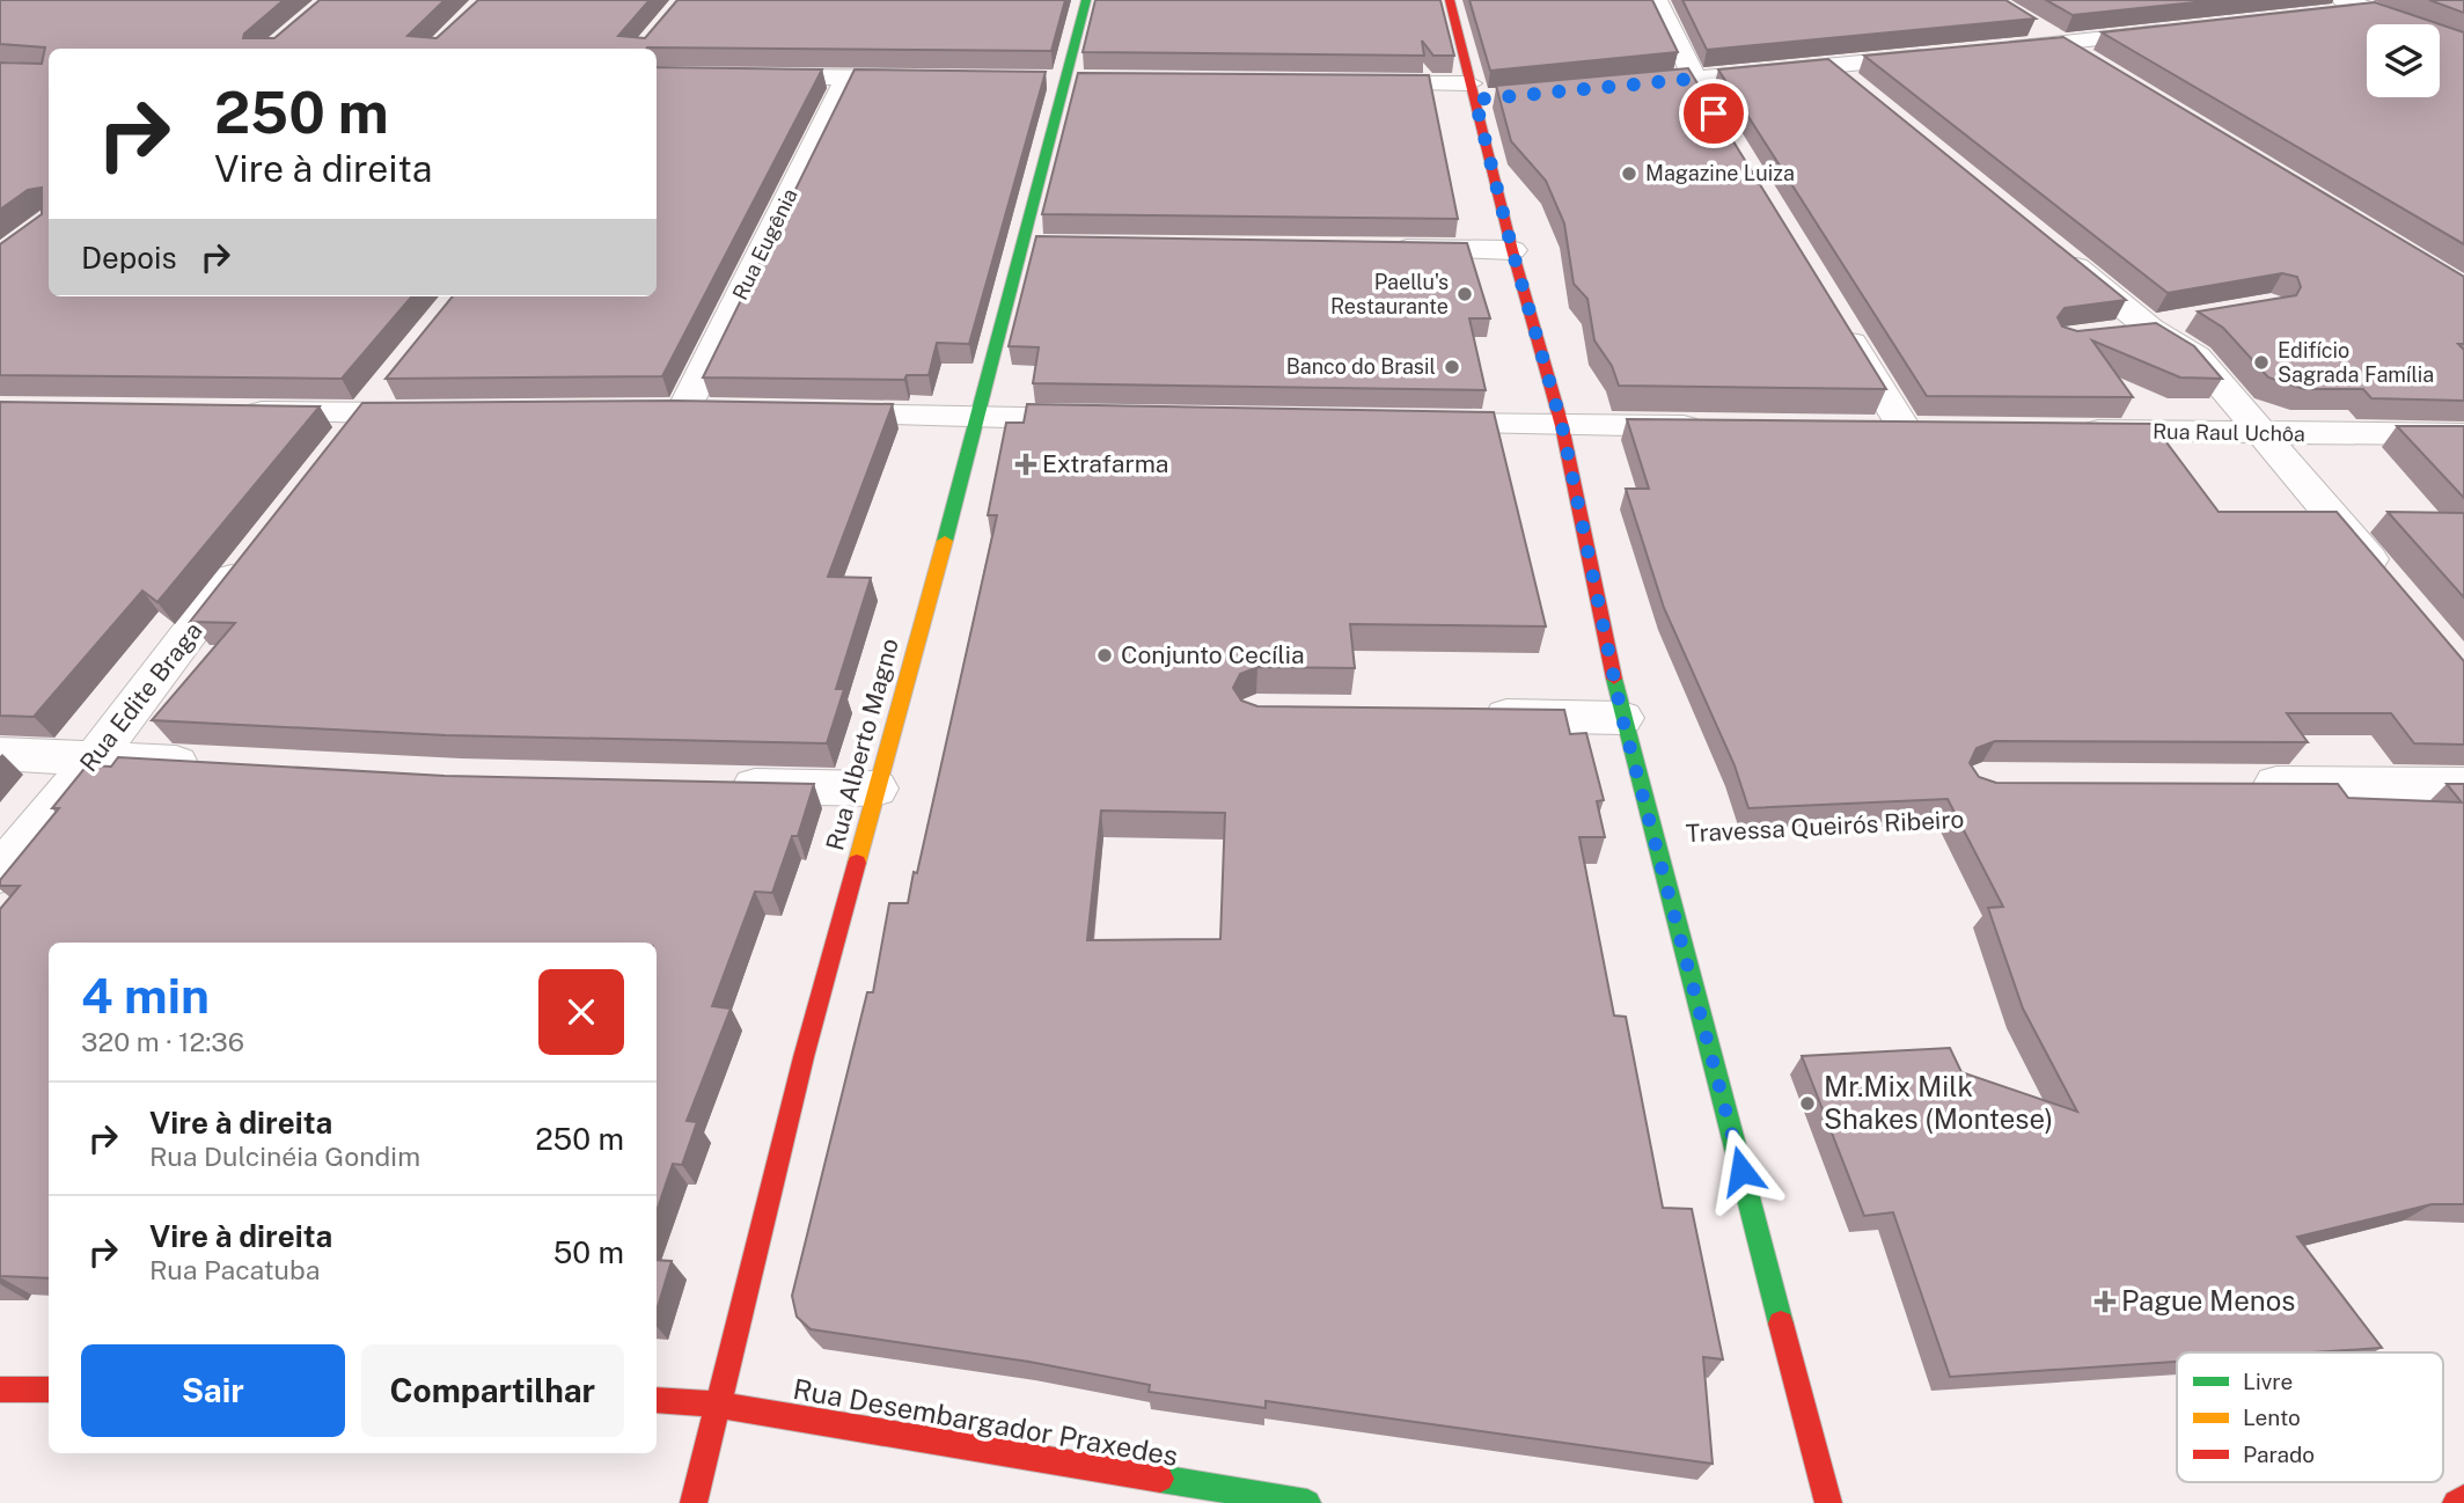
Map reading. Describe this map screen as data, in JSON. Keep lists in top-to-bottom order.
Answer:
{
  "streets": {
    "main road": ["Rua Alberto Magno", "Rua Desembargador Praxedes"],
    "street": ["Rua Eugênia", "Rua Raul Uchôa", "Rua Edite Braga"],
    "path": ["Travessa Queirós Ribeiro"]
  },
  "crossings": [
    ["Rua Alberto Magno", "Rua Desembargador Praxedes"]
  ],
  "places": {
    "other": [
      "Magazine Luiza",
      "Paellu's Restaurante",
      "Edifício Sagrada Família",
      "Banco do Brasil",
      "Conjunto Cecília",
      "Mr.Mix Milk Shakes (Montese)"
    ],
    "health": ["Extrafarma", "Pague Menos"]
  },
  "legend": ["Livre", "Lento", "Parado"],
  "page": {
    "turn": ["250 m", "Vire à direita"],
    "then": "Depois",
    "heading": ["4 min", "320 m · 12:36"],
    "list": [
      {
        "name": "Vire à direita",
        "note": "Rua Dulcinéia Gondim",
        "value": "250 m"
      },
      {
        "name": "Vire à direita",
        "note": "Rua Pacatuba",
        "value": "50 m"
      }
    ],
    "buttons": ["Sair", "Compartilhar"]
  }
}
